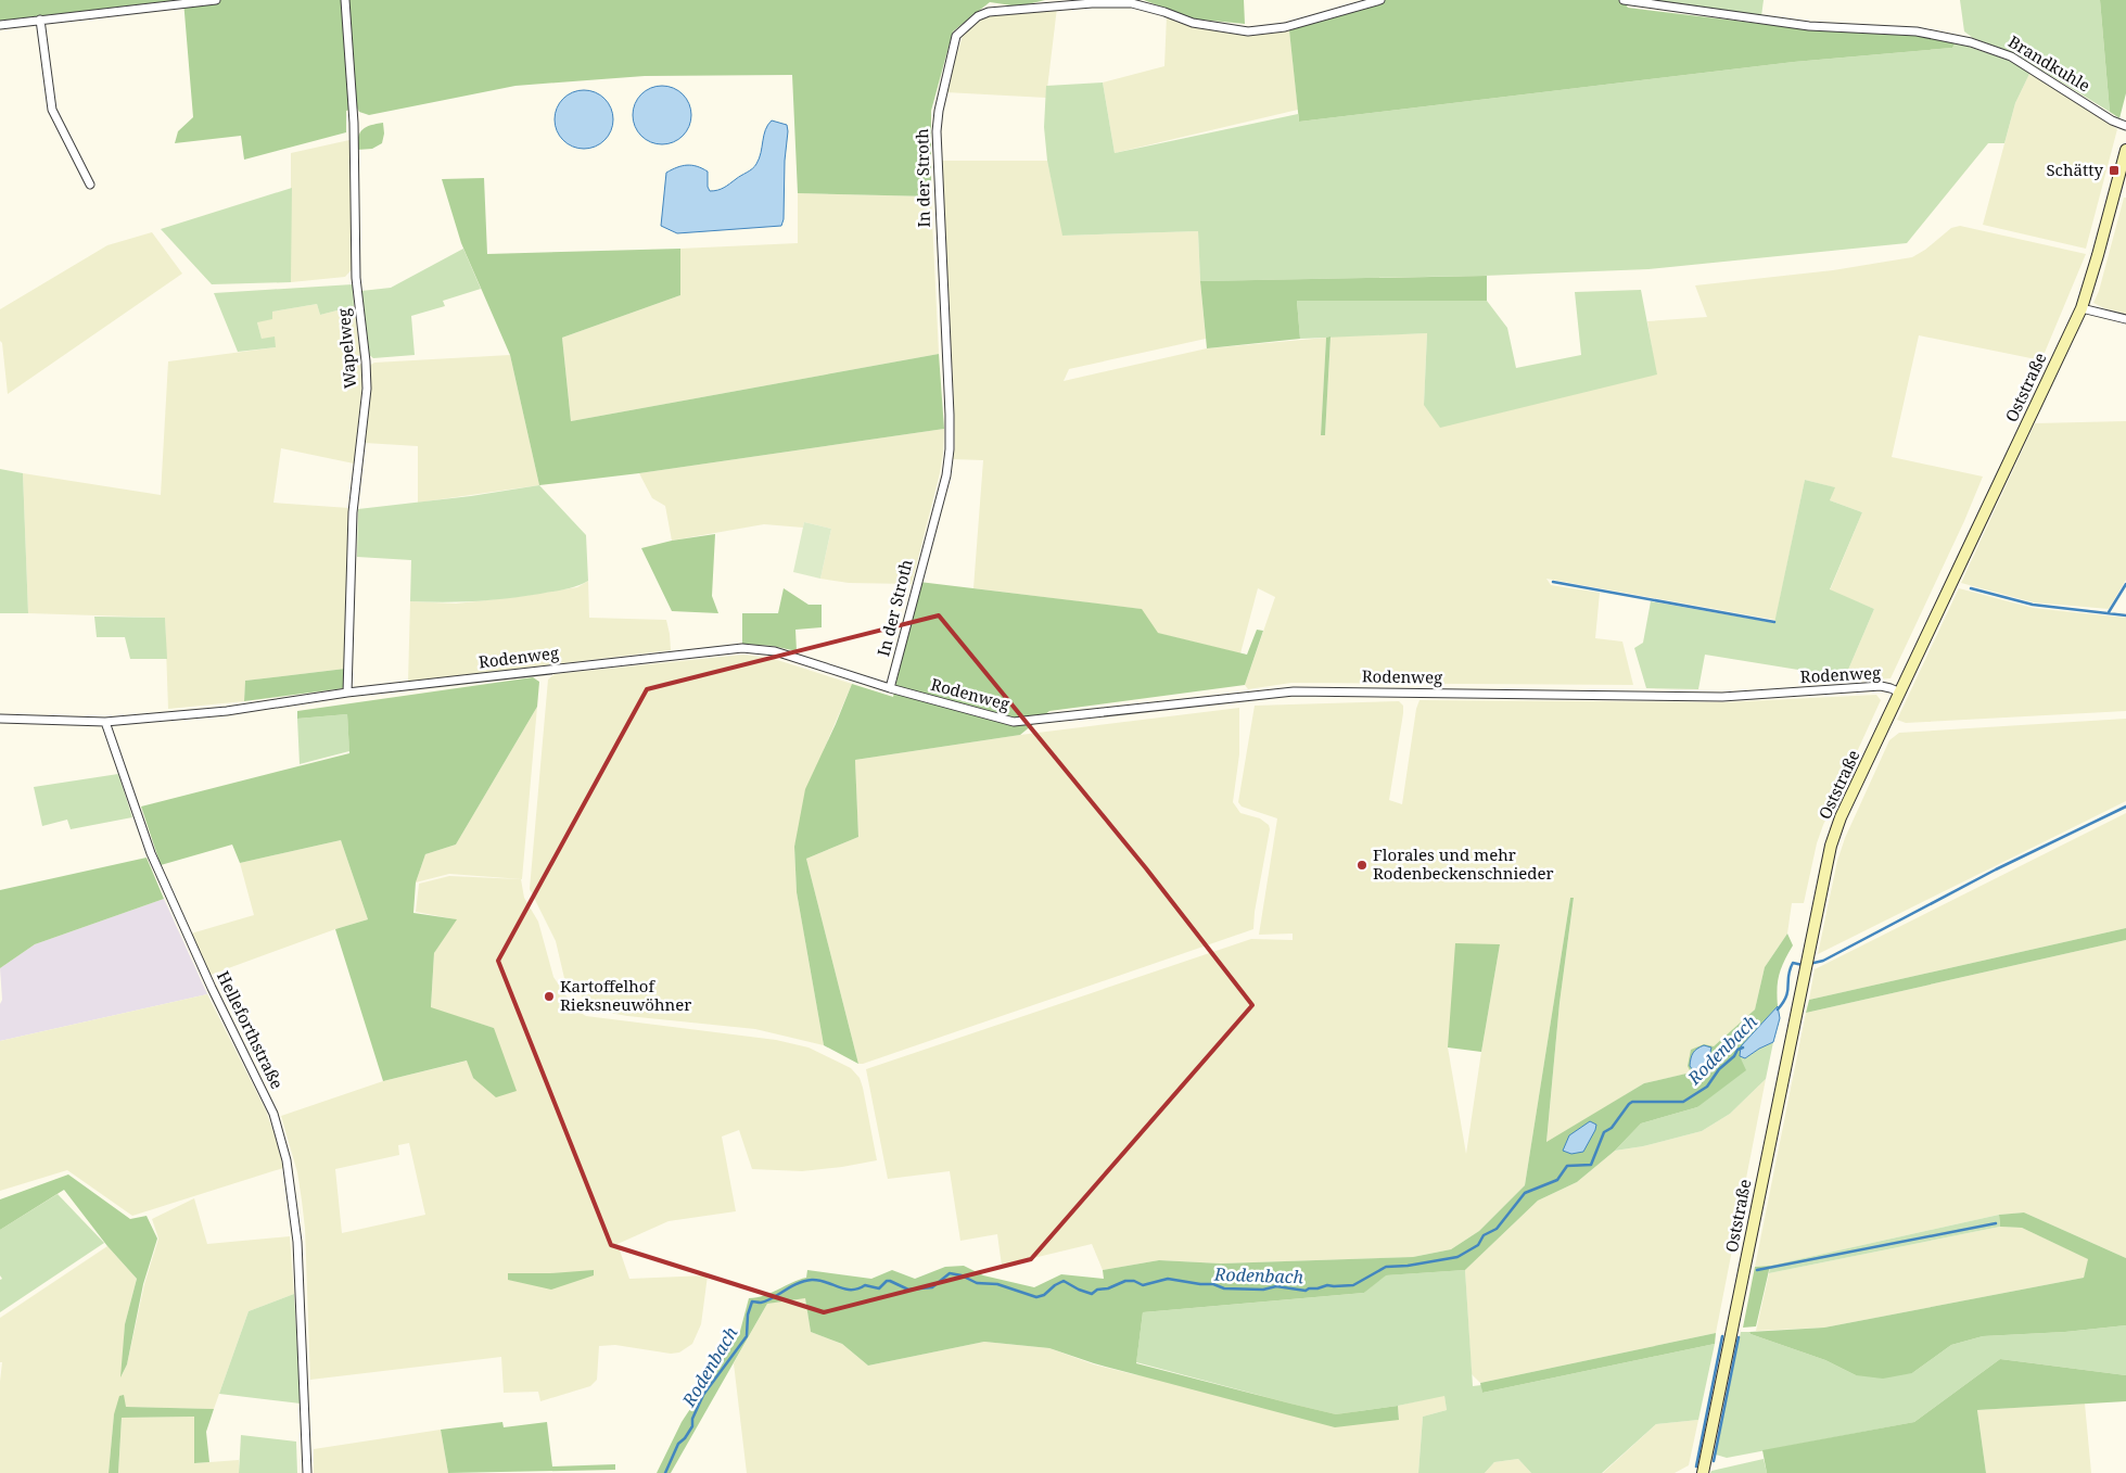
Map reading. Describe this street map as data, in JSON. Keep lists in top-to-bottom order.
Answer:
{
  "streets": {
    "main road": ["Oststraße"],
    "street": [
      "Brandkuhle",
      "In der Stroth",
      "Wapelweg",
      "Rodenweg",
      "Helleforthstraße"
    ]
  },
  "crossings": [
    ["In der Stroth", "Rodenweg"],
    ["Wapelweg", "Rodenweg"],
    ["Oststraße", "Rodenweg"],
    ["Rodenweg", "Helleforthstraße"]
  ],
  "water": ["Rodenbach"],
  "places": {
    "transit": ["Schätty"],
    "other": ["Florales und mehr Rodenbeckenschnieder", "Kartoffelhof Rieksneuwöhner"]
  }
}
